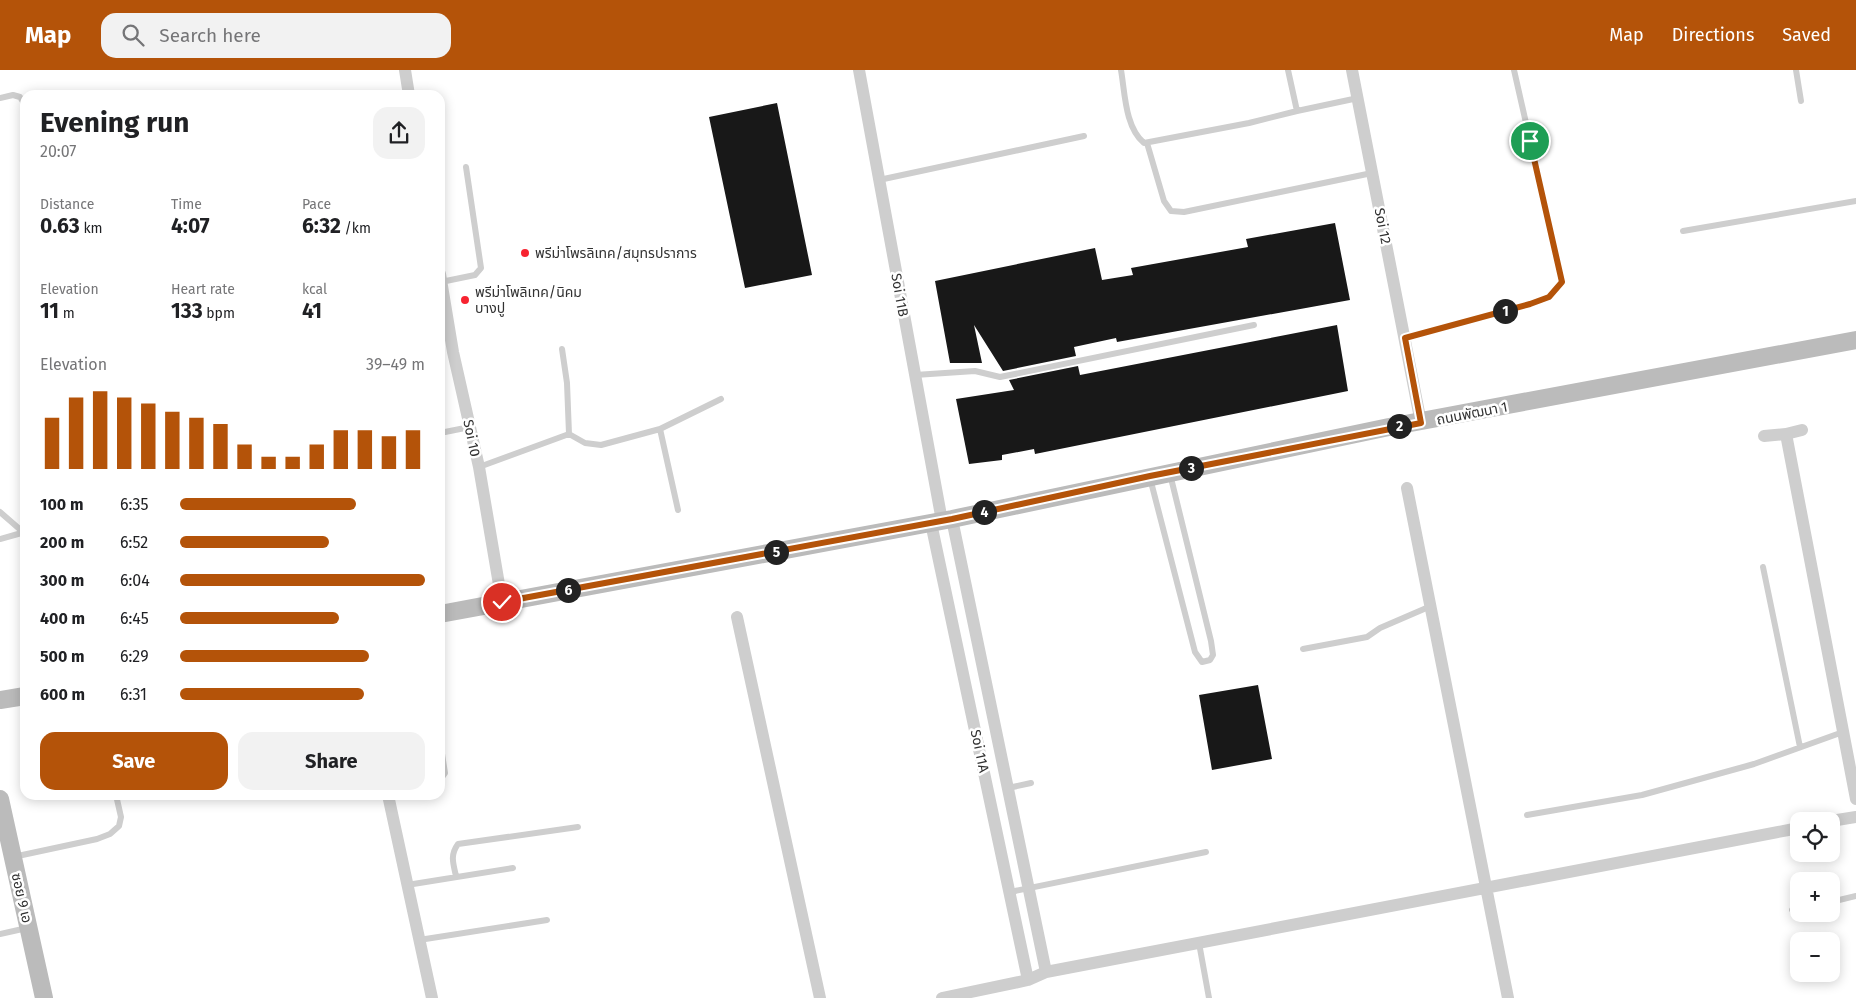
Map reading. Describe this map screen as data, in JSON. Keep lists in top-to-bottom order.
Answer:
{
  "streets": {
    "main road": ["ถนนพัฒนา 1", "ซอย 9 เอ"],
    "street": [
      "Soi 12",
      "Soi 11B",
      "Soi 10",
      "Soi 11A"
    ]
  },
  "crossings": [
    ["Soi 12", "ถนนพัฒนา 1"],
    ["Soi 11B", "ถนนพัฒนา 1"],
    ["Soi 11B", "Soi 11A"],
    ["ถนนพัฒนา 1", "Soi 10"],
    ["ถนนพัฒนา 1", "Soi 11A"]
  ],
  "places": ["พรีม่าโพรลิเทค/สมุทรปราการ", "พรีม่าโพลิเทค/นิคม บางปู"],
  "page": {
    "header": "Map",
    "search": "Search here",
    "nav": ["Map", "Directions", "Saved"],
    "heading": ["Evening run", "20:07"],
    "stats": [
      ["Distance", "0.63 km"],
      ["Time", "4:07"],
      ["Pace", "6:32 /km"],
      ["Elevation", "11 m"],
      ["Heart rate", "133 bpm"],
      ["kcal", "41"]
    ],
    "pins": [
      "1",
      "2",
      "3",
      "4",
      "5",
      "6"
    ],
    "chart": ["Elevation", "39–49 m"],
    "list": [
      {
        "name": "100 m",
        "note": "6:35"
      },
      {
        "name": "200 m",
        "note": "6:52"
      },
      {
        "name": "300 m",
        "note": "6:04"
      },
      {
        "name": "400 m",
        "note": "6:45"
      },
      {
        "name": "500 m",
        "note": "6:29"
      },
      {
        "name": "600 m",
        "note": "6:31"
      }
    ],
    "buttons": ["Save", "Share"],
    "map_buttons": ["+", "−"]
  }
}
